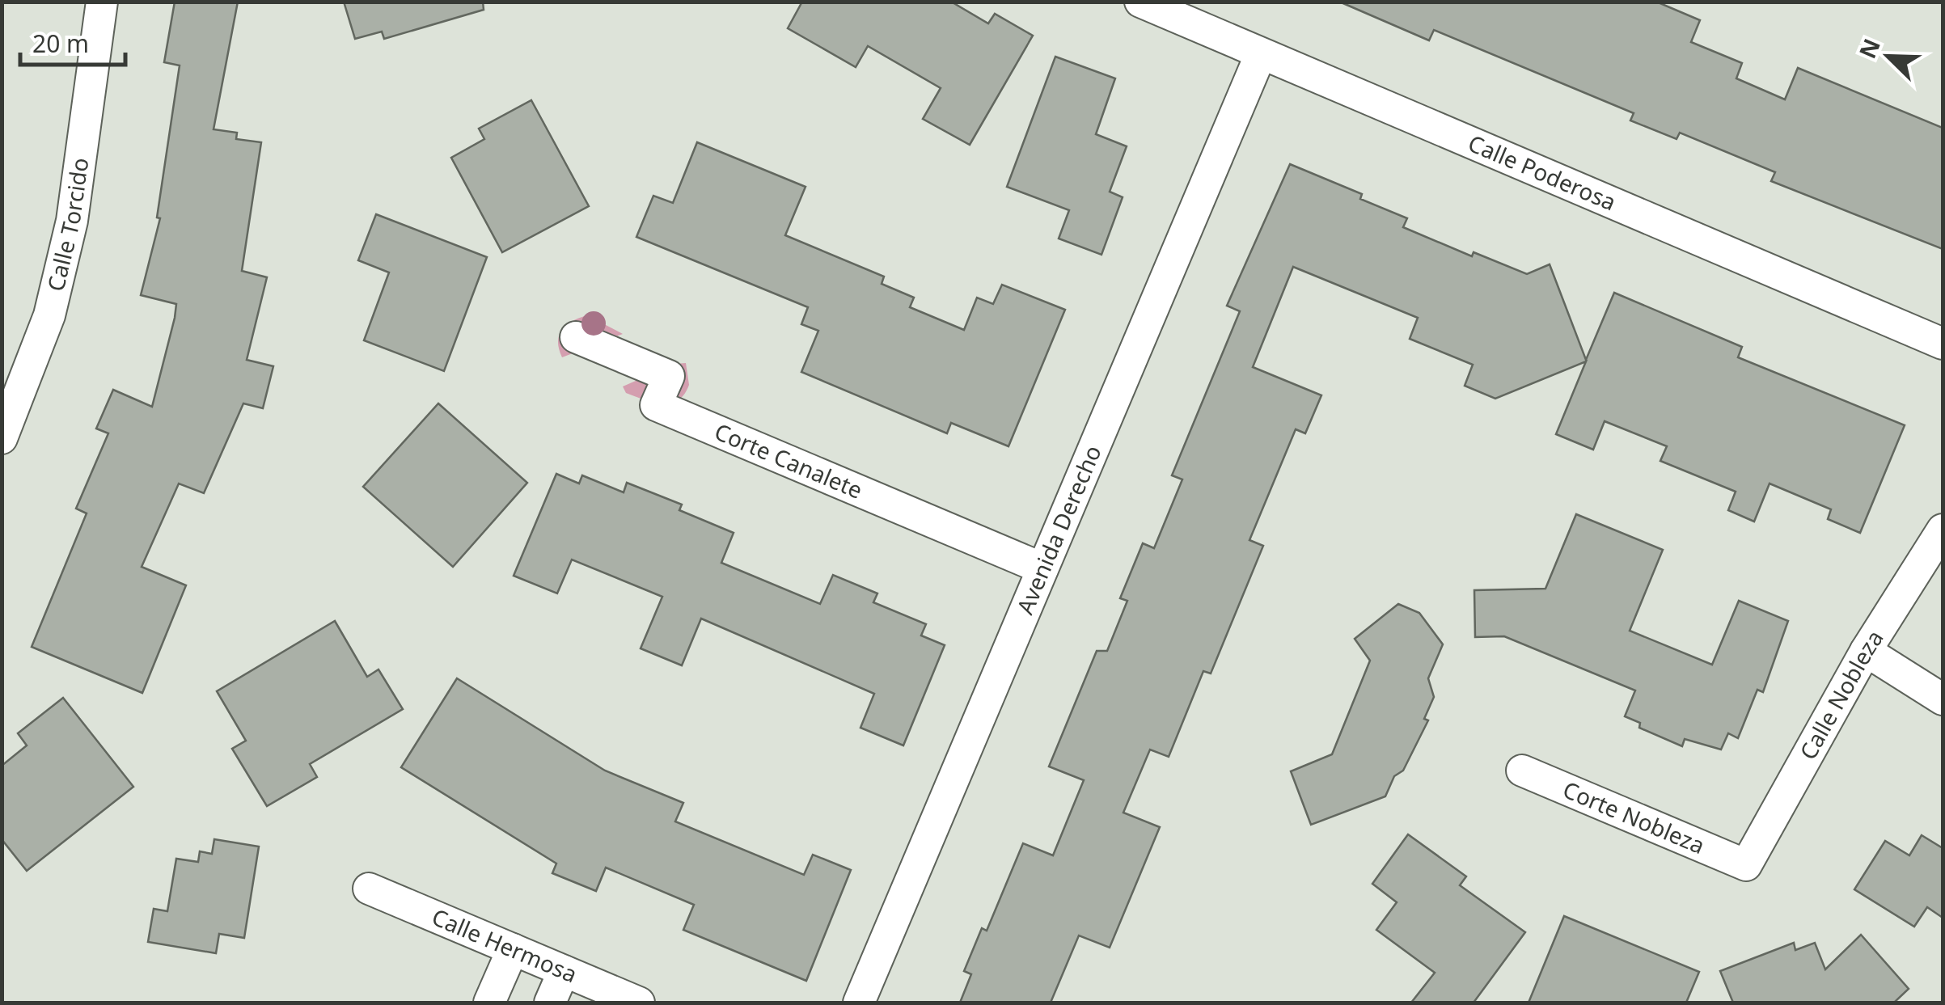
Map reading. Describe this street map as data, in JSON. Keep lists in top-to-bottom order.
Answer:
{
  "streets": {
    "street": [
      "Calle Poderosa",
      "Calle Torcido",
      "Corte Canalete",
      "Avenida Derecho",
      "Calle Nobleza",
      "Corte Nobleza",
      "Calle Hermosa"
    ]
  },
  "crossings": [
    ["Calle Poderosa", "Avenida Derecho"],
    ["Corte Canalete", "Avenida Derecho"],
    ["Calle Nobleza", "Corte Nobleza"]
  ],
  "scale_bar": "20 m",
  "north": "top left"
}
